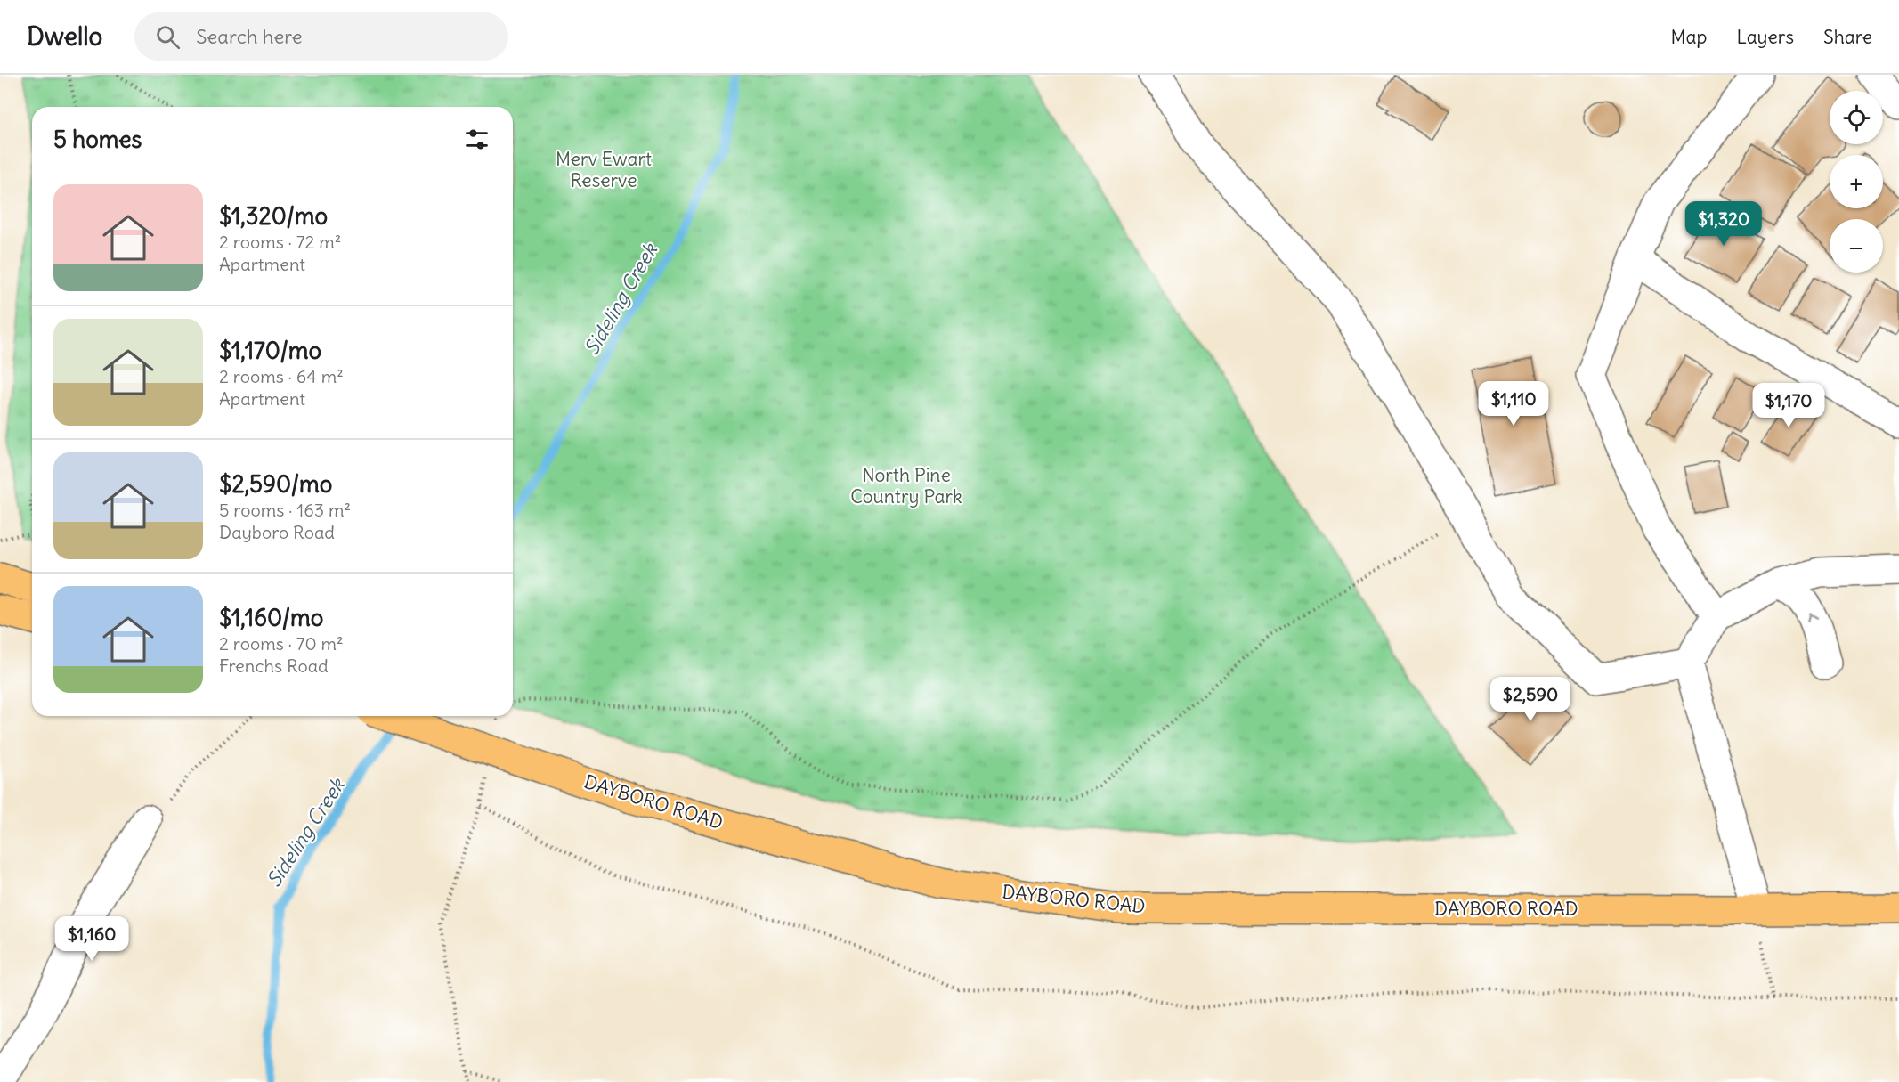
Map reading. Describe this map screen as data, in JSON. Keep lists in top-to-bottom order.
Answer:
{
  "streets": {
    "main road": ["DAYBORO ROAD"]
  },
  "water": ["Sideling Creek"],
  "parks": ["Merv Ewart Reserve", "North Pine Country Park"],
  "page": {
    "header": "Dwello",
    "search": "Search here",
    "nav": ["Map", "Layers", "Share"],
    "map_buttons": ["+", "−"],
    "heading": "5 homes",
    "list": [
      {
        "name": "$1,320/mo",
        "note": "2 rooms · 72 m² · Apartment"
      },
      {
        "name": "$1,170/mo",
        "note": "2 rooms · 64 m² · Apartment"
      },
      {
        "name": "$2,590/mo",
        "note": "5 rooms · 163 m² · Dayboro Road"
      },
      {
        "name": "$1,160/mo",
        "note": "2 rooms · 70 m² · Frenchs Road"
      }
    ],
    "price": [
      "$1,320",
      "$1,110",
      "$1,170",
      "$2,590",
      "$1,160"
    ]
  }
}
